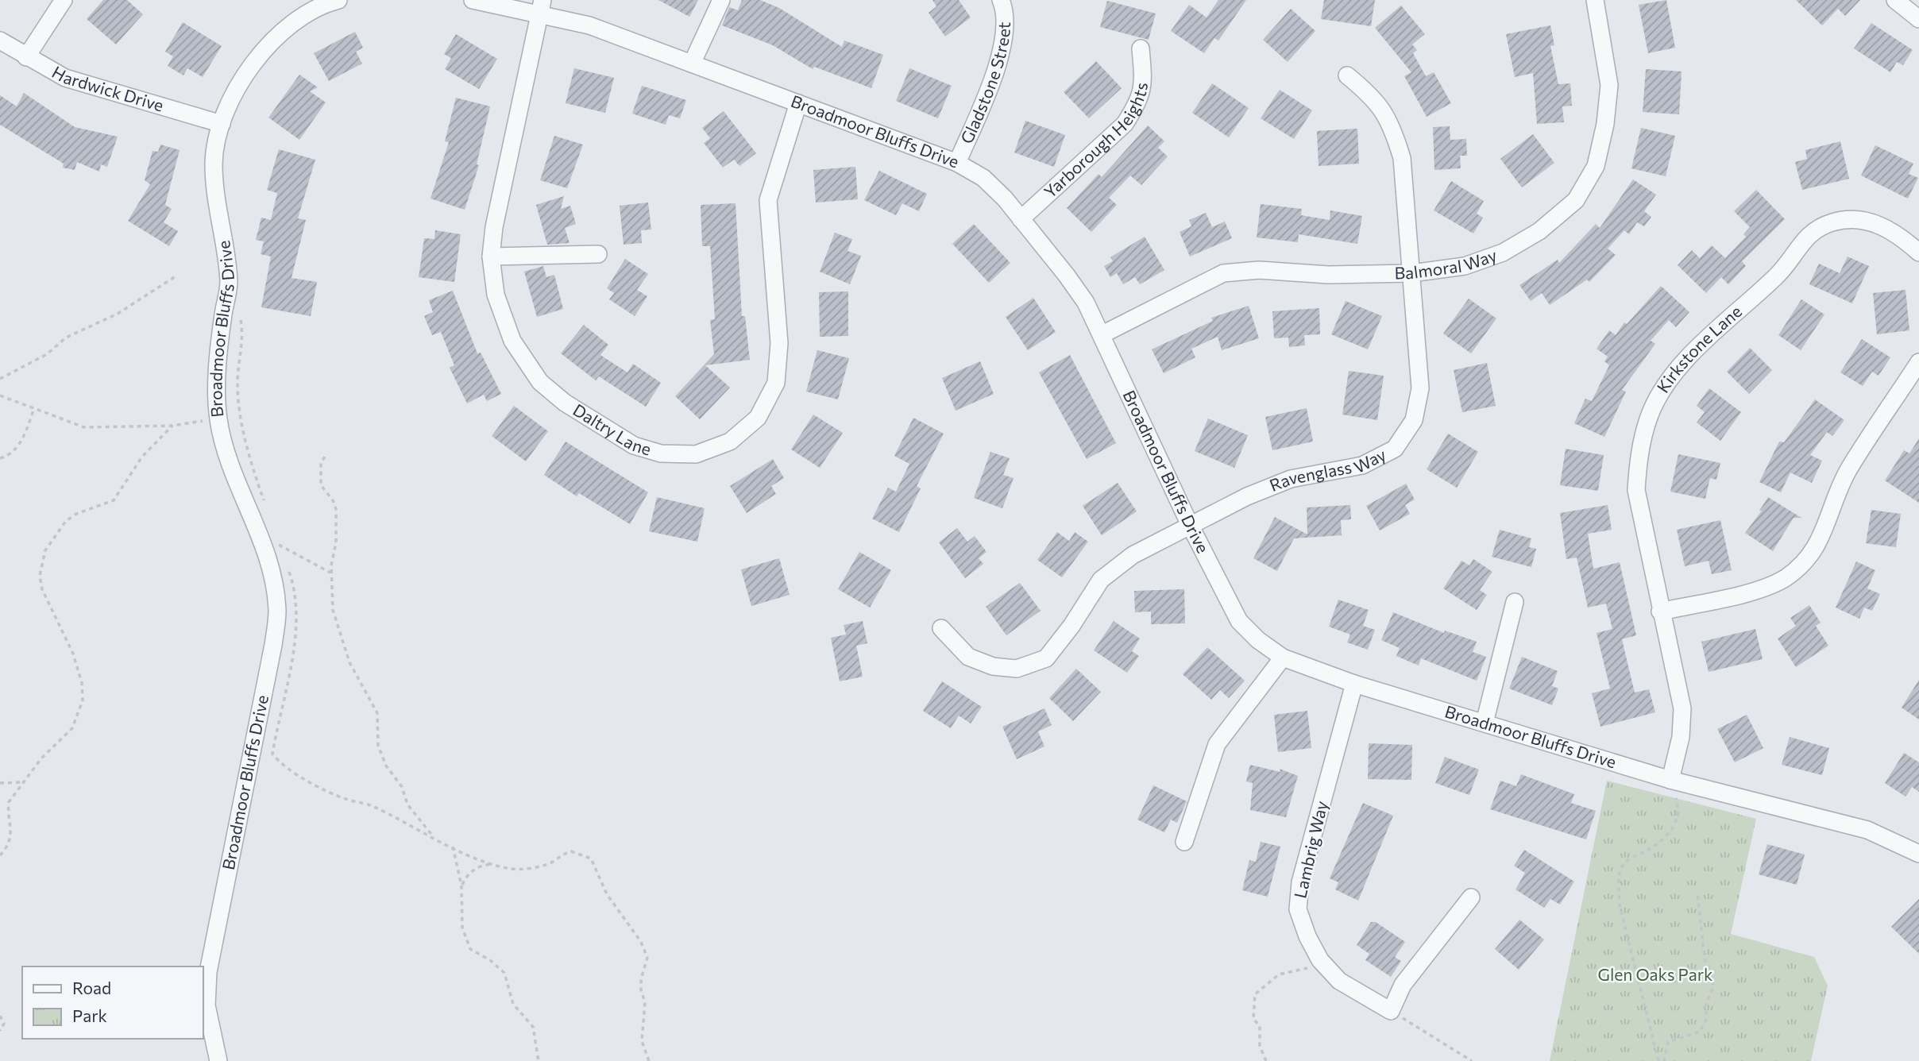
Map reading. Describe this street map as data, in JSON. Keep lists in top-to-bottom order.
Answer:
{
  "streets": {
    "street": [
      "Gladstone Street",
      "Hardwick Drive",
      "Broadmoor Bluffs Drive",
      "Yarborough Heights",
      "Balmoral Way",
      "Kirkstone Lane",
      "Daltry Lane",
      "Ravenglass Way",
      "Lambrig Way"
    ]
  },
  "crossings": [
    ["Gladstone Street", "Broadmoor Bluffs Drive"],
    ["Hardwick Drive", "Broadmoor Bluffs Drive"],
    ["Broadmoor Bluffs Drive", "Yarborough Heights"],
    ["Broadmoor Bluffs Drive", "Balmoral Way"],
    ["Broadmoor Bluffs Drive", "Kirkstone Lane"],
    ["Broadmoor Bluffs Drive", "Daltry Lane"],
    ["Broadmoor Bluffs Drive", "Ravenglass Way"],
    ["Broadmoor Bluffs Drive", "Lambrig Way"],
    ["Balmoral Way", "Ravenglass Way"]
  ],
  "parks": ["Glen Oaks Park"],
  "legend": ["Road", "Park"]
}
